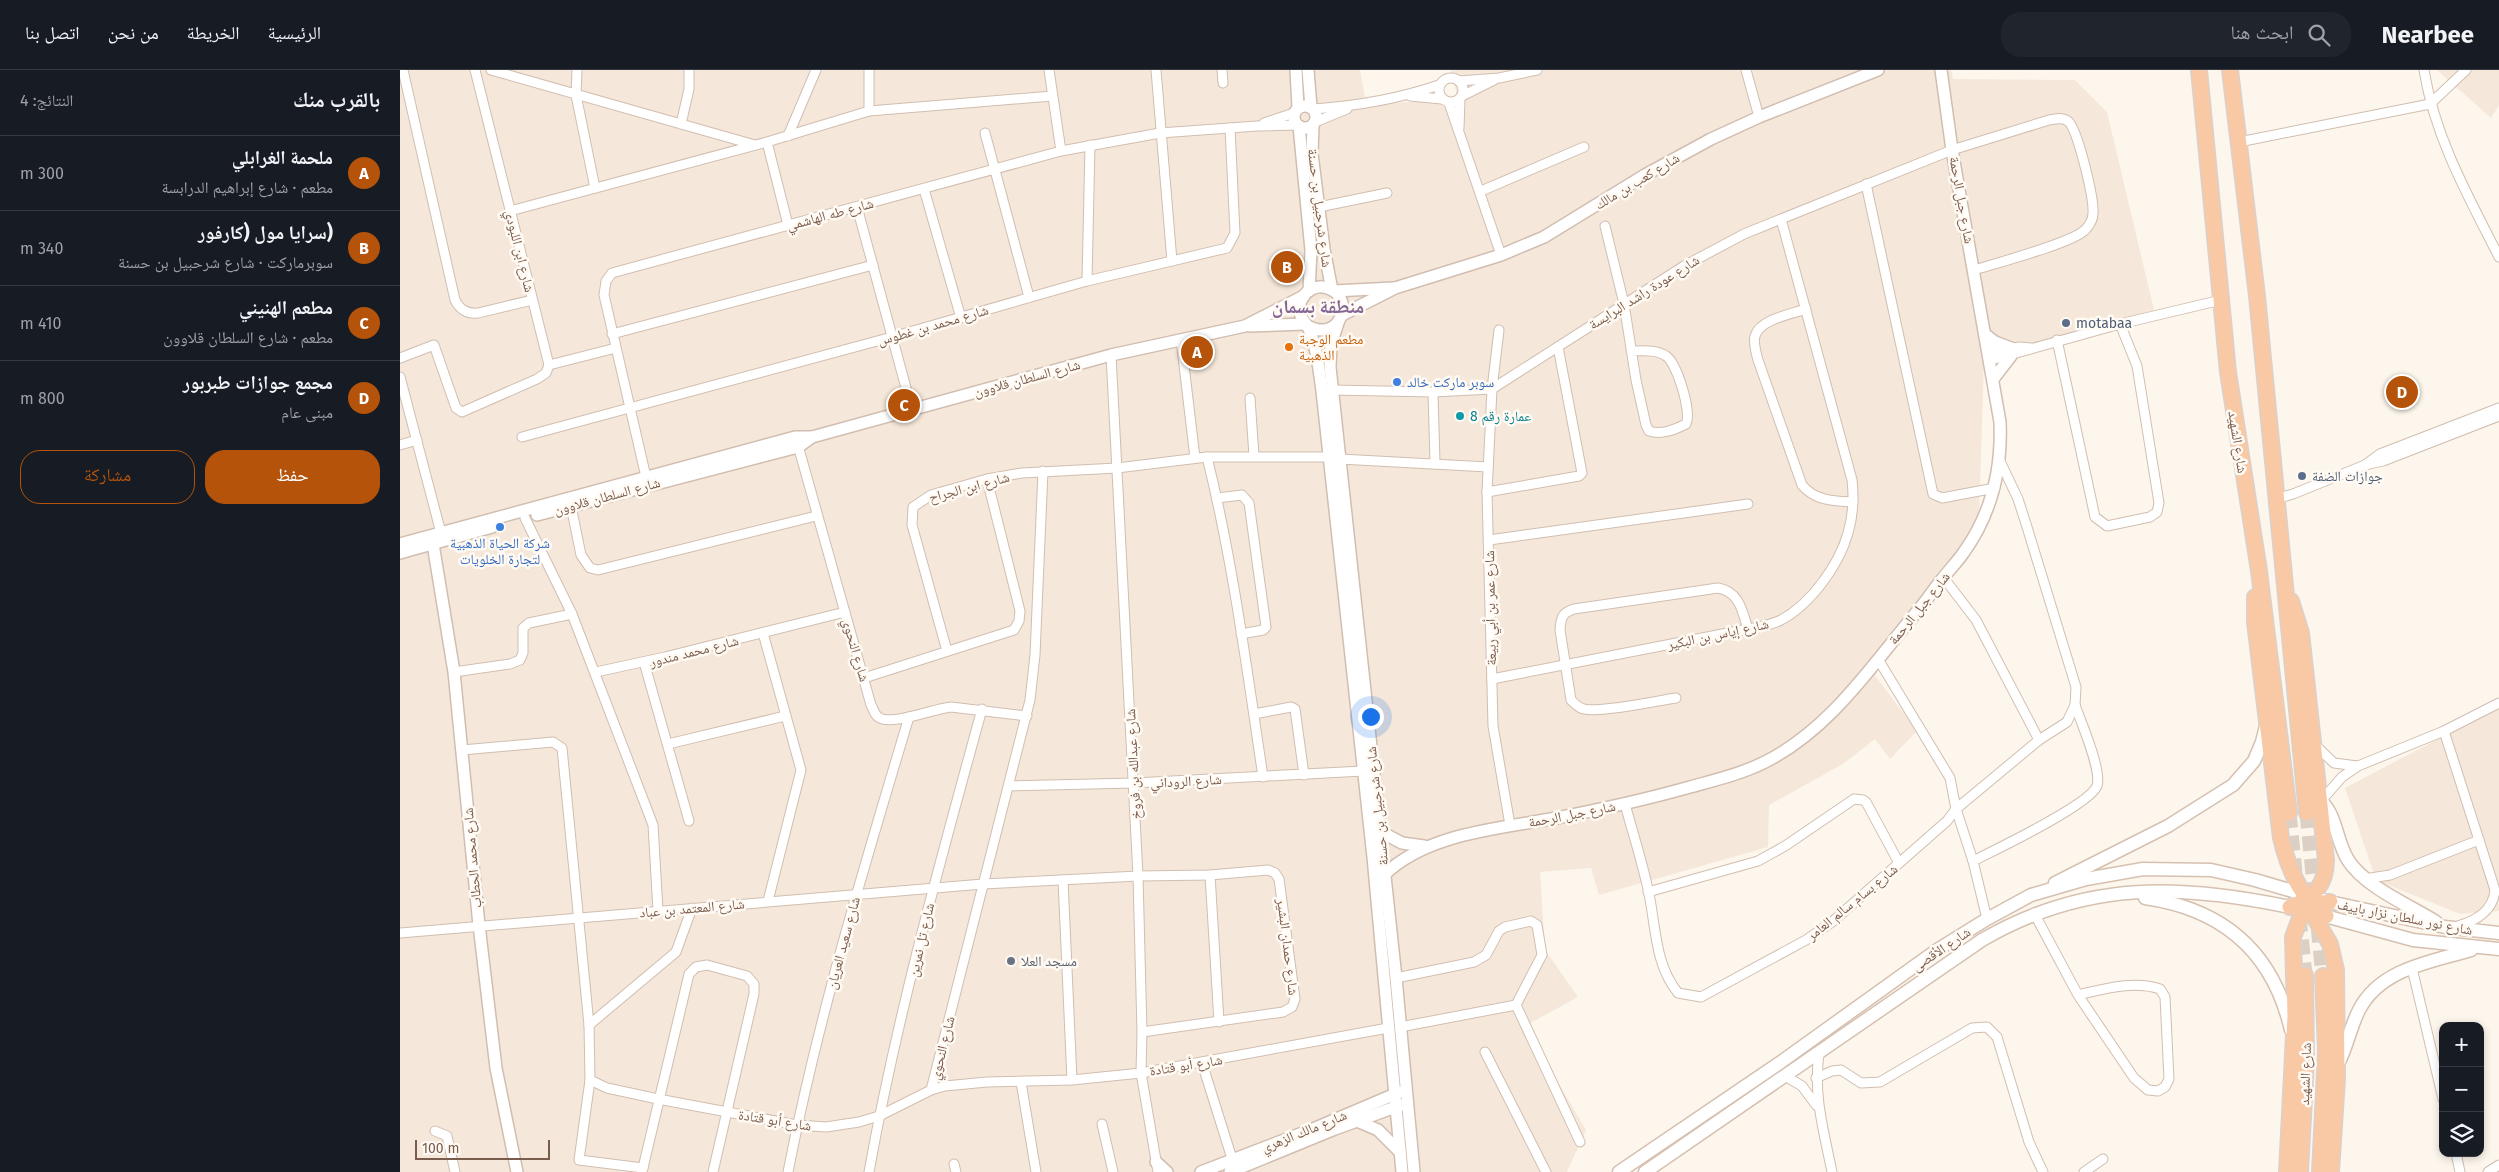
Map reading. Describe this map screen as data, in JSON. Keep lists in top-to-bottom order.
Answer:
{
  "streets": {
    "highway": ["شارع الشهيد"],
    "main road": ["شارع نور سلطان نزار باييف", "شارع الأقصى"],
    "street": [
      "شارع كعب بن مالك",
      "شارع جبل الرحمة",
      "شارع شرحبيل بن حسنة",
      "شارع طه الهاشمي",
      "شارع ابن اللبودي",
      "شارع عودة راشد البرايسة",
      "شارع محمد بن غطوس",
      "شارع السلطان قلاوون",
      "شارع ابن الجراح",
      "شارع عمر بن أبي ربيعة",
      "شارع إياس بن البكير",
      "شارع النحوي",
      "شارع محمد مندور",
      "شارع عبدالله بن فروخ",
      "شارع الروداني",
      "شارع محمد الحطاب",
      "شارع بسام سالم العامر",
      "شارع المعتمد بن عباد",
      "شارع تل نمرين",
      "شارع سعيد العريان",
      "شارع حمدان البشير",
      "شارع أبو قتادة",
      "شارع مالك الزهري"
    ]
  },
  "crossings": [
    ["شارع كعب بن مالك", "شارع شرحبيل بن حسنة"],
    ["شارع كعب بن مالك", "شارع السلطان قلاوون"],
    ["شارع جبل الرحمة", "شارع شرحبيل بن حسنة"],
    ["شارع جبل الرحمة", "شارع عودة راشد البرايسة"],
    ["شارع جبل الرحمة", "شارع عمر بن أبي ربيعة"],
    ["شارع جبل الرحمة", "شارع بسام سالم العامر"],
    ["شارع شرحبيل بن حسنة", "شارع طه الهاشمي"],
    ["شارع شرحبيل بن حسنة", "شارع عودة راشد البرايسة"],
    ["شارع شرحبيل بن حسنة", "شارع السلطان قلاوون"],
    ["شارع شرحبيل بن حسنة", "شارع ابن الجراح"],
    ["شارع شرحبيل بن حسنة", "شارع الروداني"],
    ["شارع شرحبيل بن حسنة", "شارع أبو قتادة"],
    ["شارع شرحبيل بن حسنة", "شارع مالك الزهري"],
    ["شارع طه الهاشمي", "شارع محمد بن غطوس"],
    ["شارع طه الهاشمي", "شارع السلطان قلاوون"],
    ["شارع عودة راشد البرايسة", "شارع عمر بن أبي ربيعة"],
    ["شارع عودة راشد البرايسة", "شارع إياس بن البكير"],
    ["شارع السلطان قلاوون", "شارع النحوي"],
    ["شارع السلطان قلاوون", "شارع عبدالله بن فروخ"],
    ["شارع السلطان قلاوون", "شارع محمد الحطاب"],
    ["شارع ابن الجراح", "شارع عمر بن أبي ربيعة"],
    ["شارع ابن الجراح", "شارع النحوي"],
    ["شارع ابن الجراح", "شارع عبدالله بن فروخ"],
    ["شارع عمر بن أبي ربيعة", "شارع إياس بن البكير"],
    ["شارع النحوي", "شارع محمد مندور"],
    ["شارع النحوي", "شارع الروداني"],
    ["شارع النحوي", "شارع المعتمد بن عباد"],
    ["شارع النحوي", "شارع تل نمرين"],
    ["شارع النحوي", "شارع سعيد العريان"],
    ["شارع النحوي", "شارع أبو قتادة"],
    ["شارع عبدالله بن فروخ", "شارع الروداني"],
    ["شارع عبدالله بن فروخ", "شارع حمدان البشير"],
    ["شارع عبدالله بن فروخ", "شارع أبو قتادة"],
    ["شارع محمد الحطاب", "شارع المعتمد بن عباد"],
    ["شارع المعتمد بن عباد", "شارع تل نمرين"],
    ["شارع المعتمد بن عباد", "شارع سعيد العريان"],
    ["شارع المعتمد بن عباد", "شارع حمدان البشير"],
    ["شارع نور سلطان نزار باييف", "شارع الأقصى"],
    ["شارع تل نمرين", "شارع أبو قتادة"],
    ["شارع سعيد العريان", "شارع أبو قتادة"]
  ],
  "districts": ["منطقة بسمان"],
  "places": [
    "motabaa",
    "مطعم الوجبة الذهبية",
    "سوبر ماركت خالد",
    "عمارة رقم 8",
    "جوازات الضفة",
    "شركة الحياة الذهبية لتجارة الخلويات",
    "مسجد العلا"
  ],
  "scale_bar": "100 m",
  "page": {
    "header": "Nearbee",
    "search": "ابحث هنا",
    "nav": [
      "الرئيسية",
      "الخريطة",
      "من نحن",
      "اتصل بنا"
    ],
    "heading": ["بالقرب منك", "النتائج: 4"],
    "list": [
      {
        "mark": "A",
        "name": "ملحمة الغرابلي",
        "note": "مطعم · شارع إبراهيم الدرابسة",
        "value": "300 m"
      },
      {
        "mark": "B",
        "name": "(سرايا مول (كارفور",
        "note": "سوبرماركت · شارع شرحبيل بن حسنة",
        "value": "340 m"
      },
      {
        "mark": "C",
        "name": "مطعم الهنيني",
        "note": "مطعم · شارع السلطان قلاوون",
        "value": "410 m"
      },
      {
        "mark": "D",
        "name": "مجمع جوازات طبربور",
        "note": "مبنى عام",
        "value": "800 m"
      }
    ],
    "pins": [
      "B",
      "A",
      "D",
      "C"
    ],
    "buttons": ["حفظ", "مشاركة"],
    "map_buttons": ["+", "−"],
    "scale": "100 m"
  }
}
